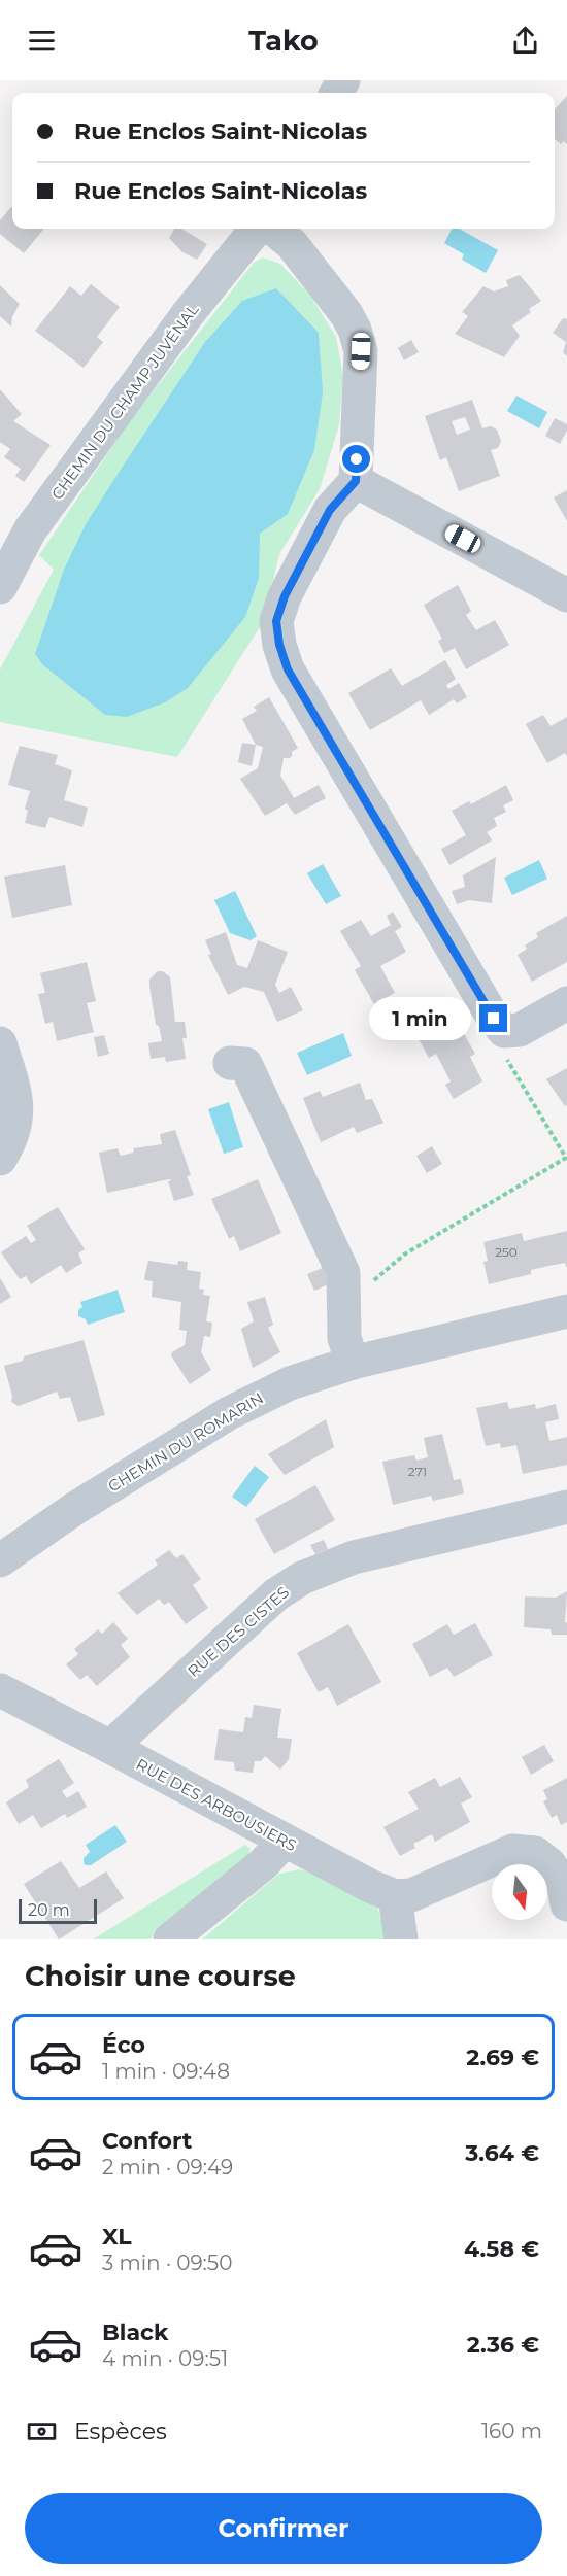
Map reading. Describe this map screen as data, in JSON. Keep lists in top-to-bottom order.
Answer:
{
  "streets": {
    "street": [
      "CHEMIN DU CHAMP JUVÉNAL",
      "CHEMIN DU ROMARIN",
      "RUE DES CISTES",
      "RUE DES ARBOUSIERS"
    ]
  },
  "crossings": [
    ["RUE DES CISTES", "RUE DES ARBOUSIERS"]
  ],
  "house_numbers": ["250", "271"],
  "scale_bar": "20 m",
  "north": "bottom",
  "page": {
    "header": "Tako",
    "banner": ["Rue Enclos Saint-Nicolas", "Rue Enclos Saint-Nicolas"],
    "bubble": "1 min",
    "scale": "20 m",
    "heading": "Choisir une course",
    "list": [
      {
        "name": "Éco",
        "note": "1 min · 09:48",
        "value": "2.69 €"
      },
      {
        "name": "Confort",
        "note": "2 min · 09:49",
        "value": "3.64 €"
      },
      {
        "name": "XL",
        "note": "3 min · 09:50",
        "value": "4.58 €"
      },
      {
        "name": "Black",
        "note": "4 min · 09:51",
        "value": "2.36 €"
      }
    ],
    "pay": ["Espèces", "160 m"],
    "buttons": "Confirmer"
  }
}
